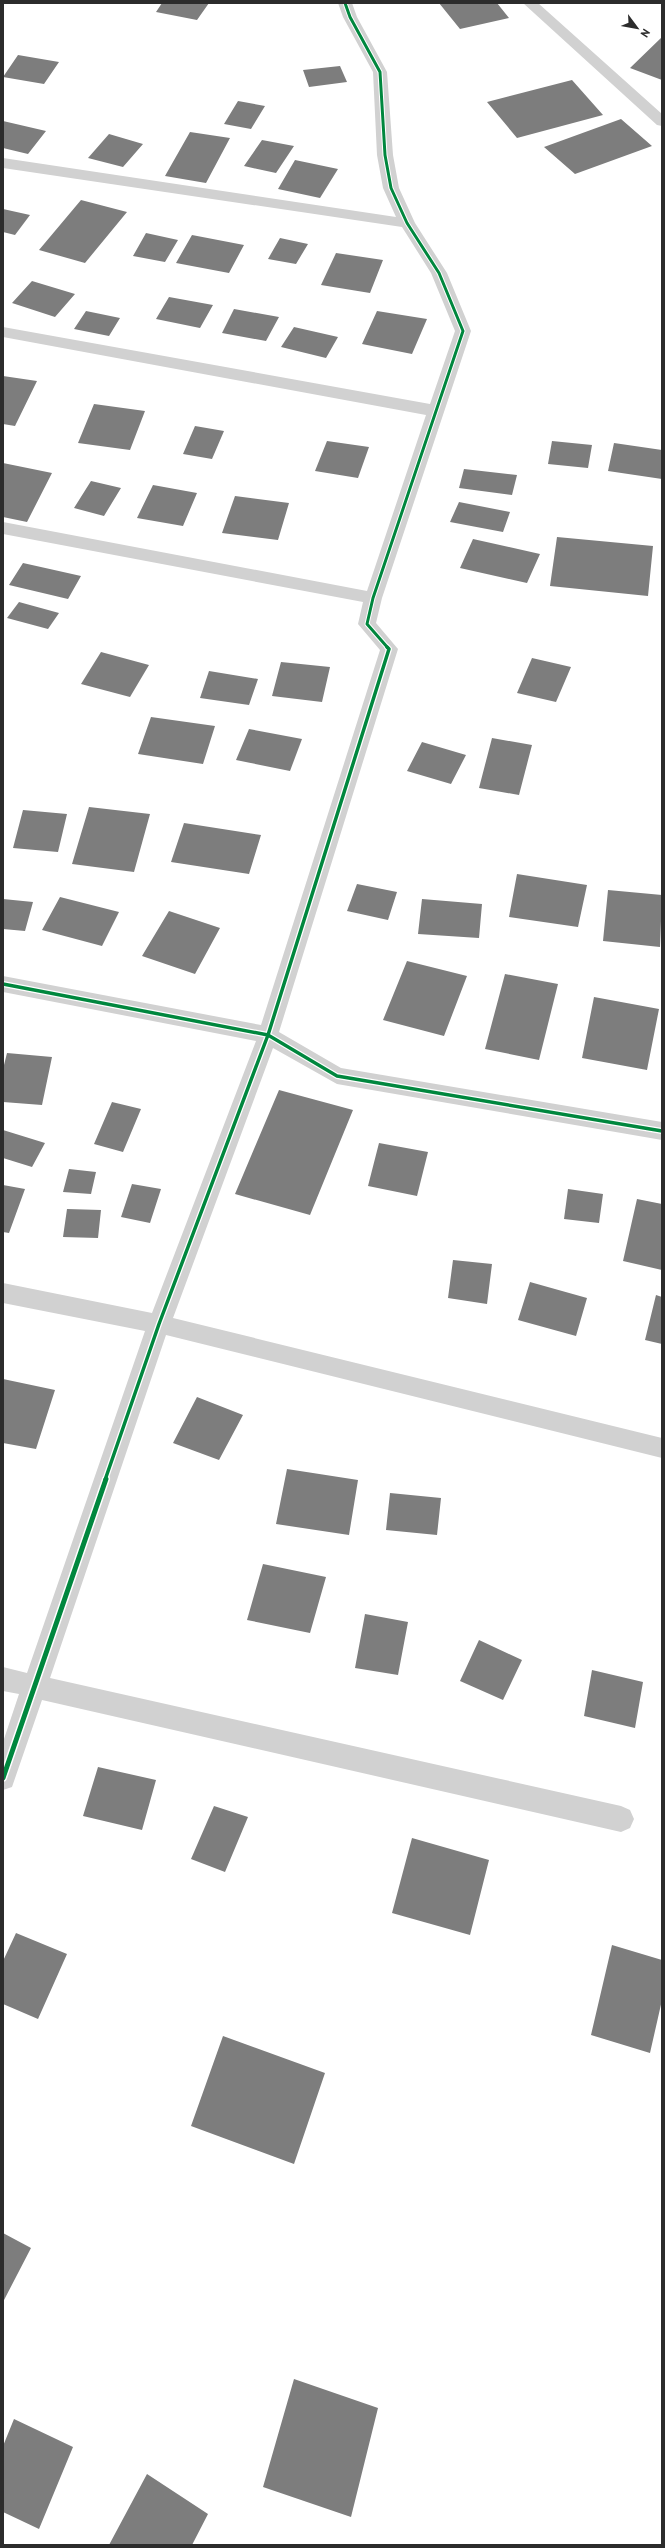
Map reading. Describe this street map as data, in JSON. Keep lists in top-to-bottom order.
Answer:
{
  "north": "bottom right"
}
